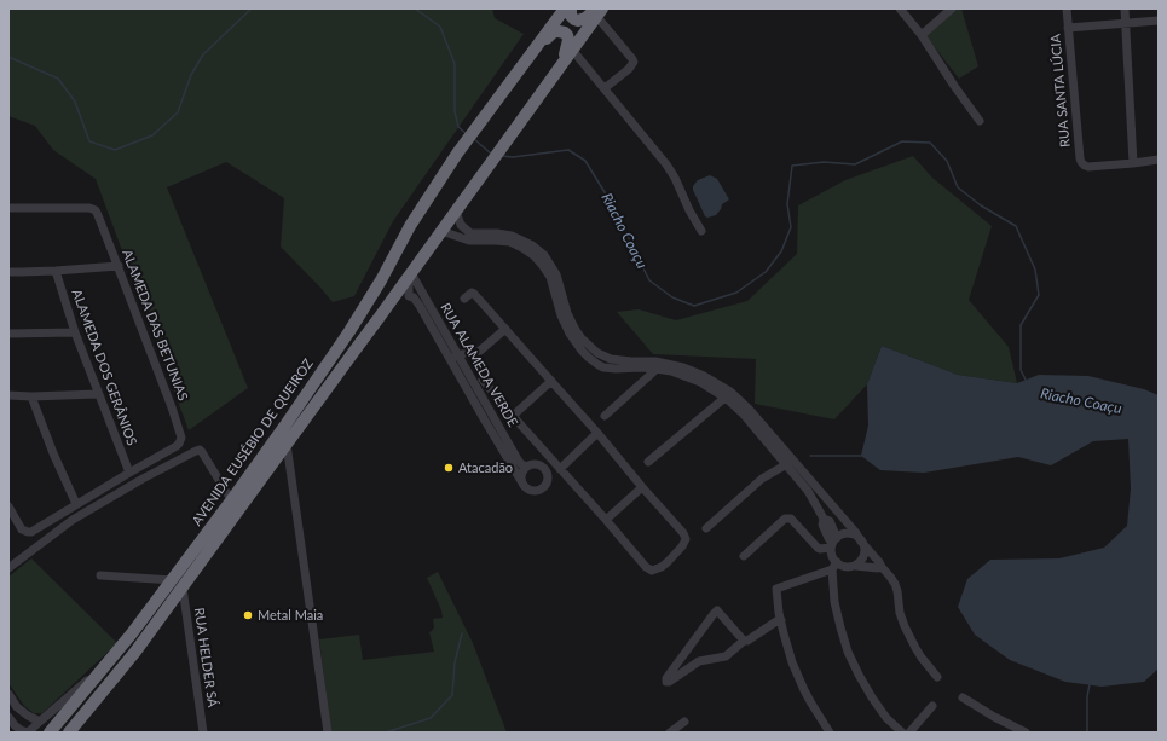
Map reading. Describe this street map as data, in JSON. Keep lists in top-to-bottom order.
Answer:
{
  "streets": {
    "highway": ["AVENIDA EUSÉBIO DE QUEIROZ"],
    "street": [
      "RUA SANTA LÚCIA",
      "ALAMEDA DAS BETUNIAS",
      "RUA ALAMEDA VERDE",
      "ALAMEDA DOS GERÂNIOS",
      "RUA HELDER SÁ"
    ]
  },
  "crossings": [
    ["ALAMEDA DAS BETUNIAS", "ALAMEDA DOS GERÂNIOS"],
    ["RUA ALAMEDA VERDE", "AVENIDA EUSÉBIO DE QUEIROZ"],
    ["AVENIDA EUSÉBIO DE QUEIROZ", "RUA HELDER SÁ"]
  ],
  "water": ["Riacho Coaçu"],
  "places": ["Atacadão", "Metal Maia"]
}
